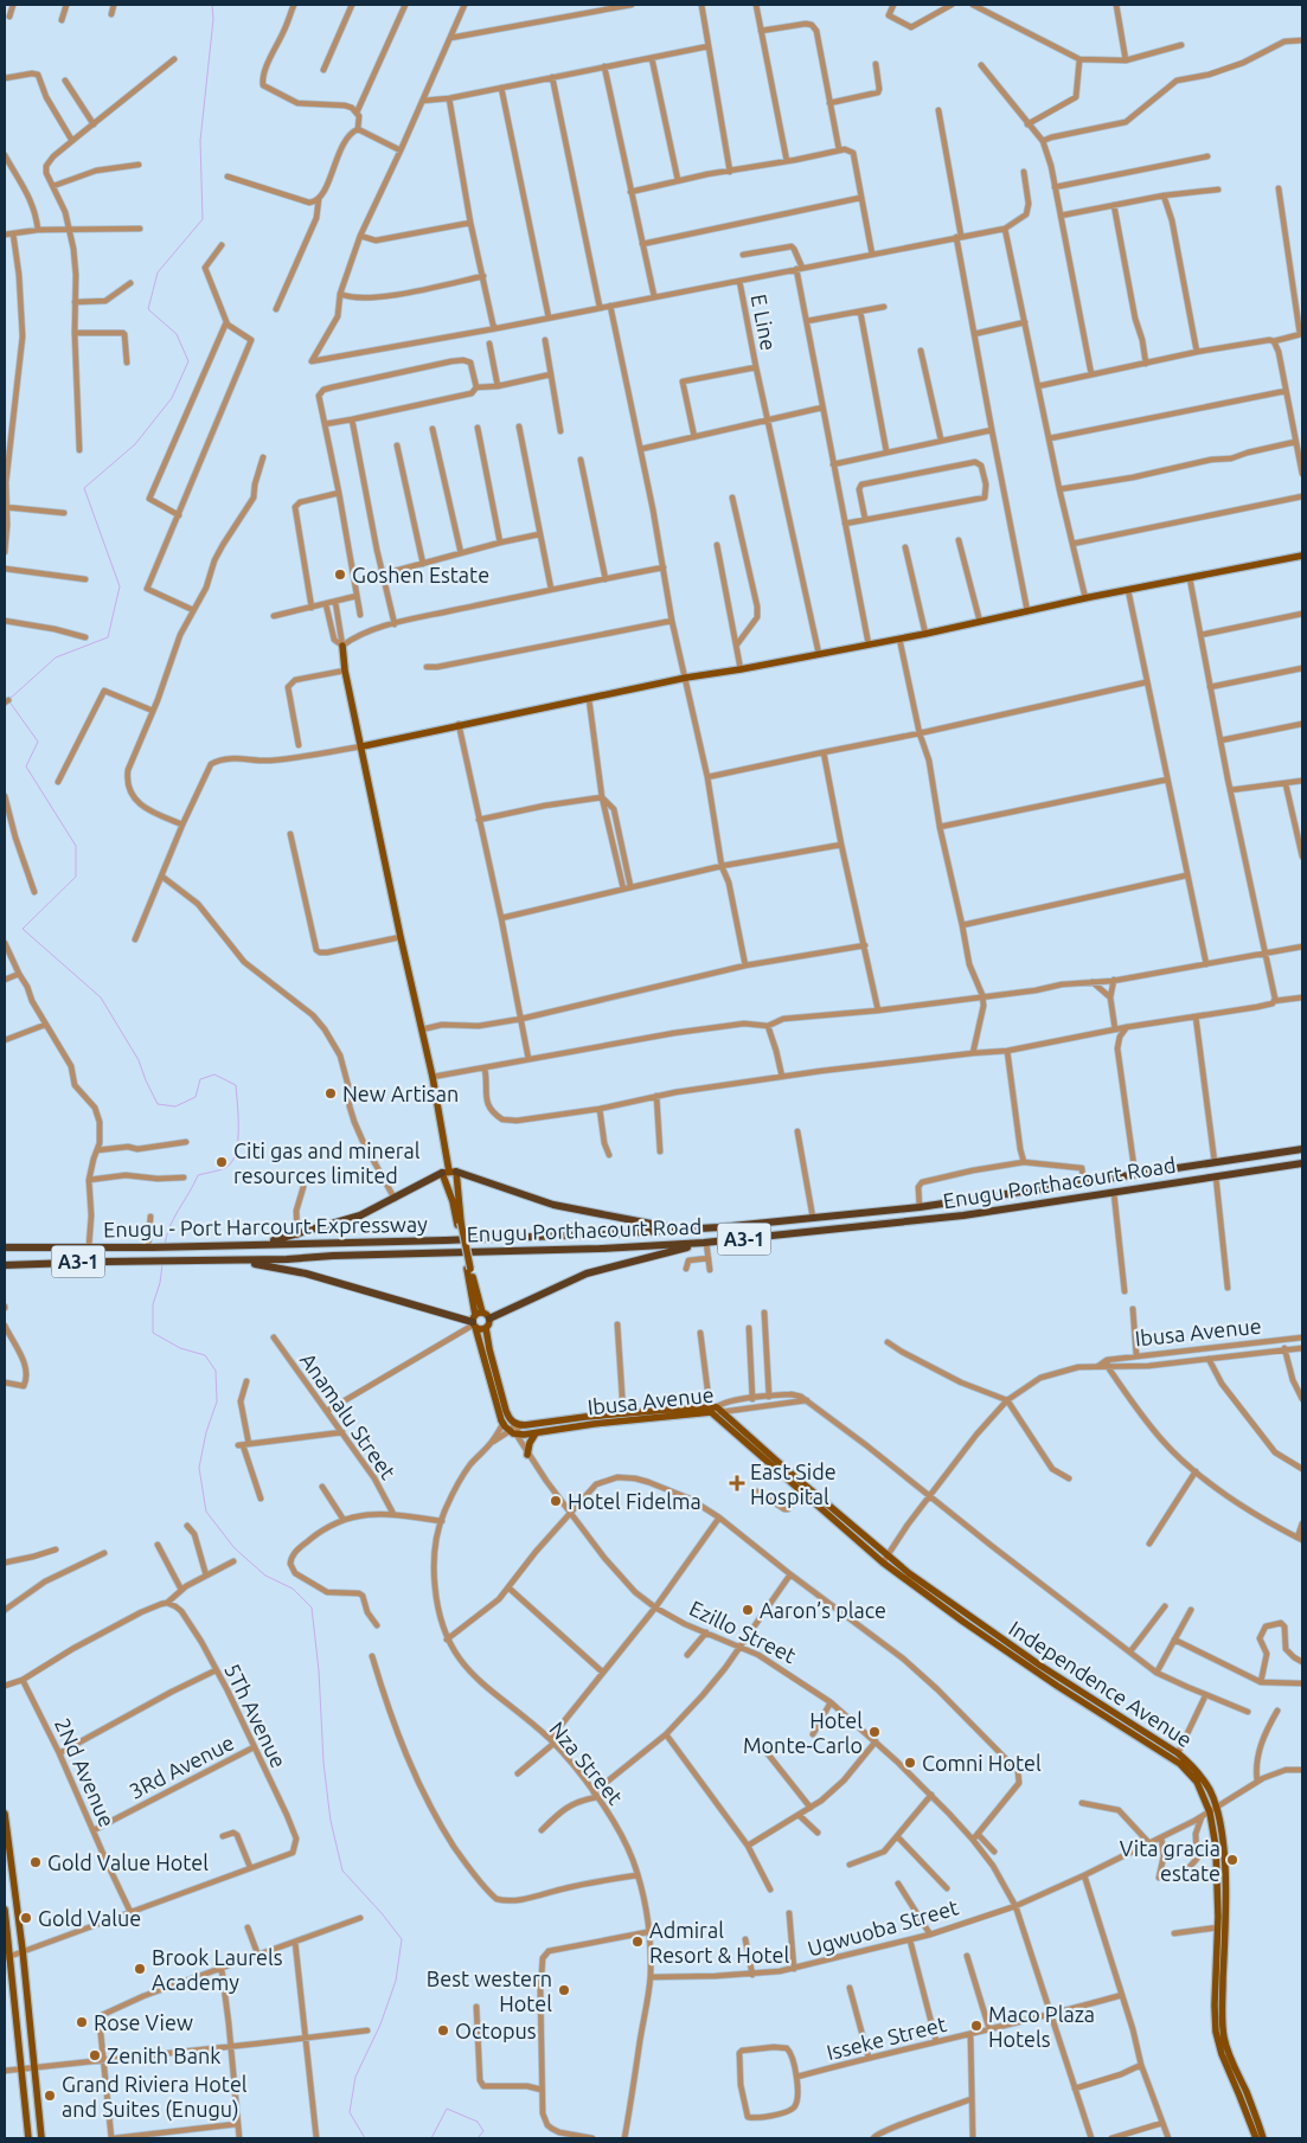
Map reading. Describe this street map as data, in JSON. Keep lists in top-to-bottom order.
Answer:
{
  "streets": {
    "highway": ["Enugu Porthacourt Road", "Enugu - Port Harcourt Expressway", "A3-1"],
    "main road": ["Ibusa Avenue", "Independence Avenue"],
    "street": [
      "E Line",
      "Anamalu Street",
      "Ezillo Street",
      "5Th Avenue",
      "Nza Street",
      "3Rd Avenue",
      "2Nd Avenue",
      "Ugwuoba Street",
      "Isseke Street"
    ]
  },
  "crossings": [
    ["Ibusa Avenue", "Ezillo Street"],
    ["Ibusa Avenue", "Independence Avenue"],
    ["Ezillo Street", "Ugwuoba Street"],
    ["Ezillo Street", "Isseke Street"],
    ["Independence Avenue", "Ugwuoba Street"],
    ["5Th Avenue", "3Rd Avenue"],
    ["Nza Street", "Ugwuoba Street"],
    ["3Rd Avenue", "2Nd Avenue"]
  ],
  "places": {
    "other": [
      "Goshen Estate",
      "New Artisan",
      "Citi gas and mineral resources limited",
      "Hotel Fidelma",
      "Aaron’s place",
      "Hotel Monte-Carlo",
      "Comni Hotel",
      "Vita gracia estate",
      "Gold Value Hotel",
      "Gold Value",
      "Admiral Resort & Hotel",
      "Brook Laurels Academy",
      "Best western Hotel",
      "Rose View",
      "Maco Plaza Hotels",
      "Octopus",
      "Zenith Bank",
      "Grand Riviera Hotel and Suites (Enugu)"
    ],
    "health": ["East Side Hospital"]
  }
}
